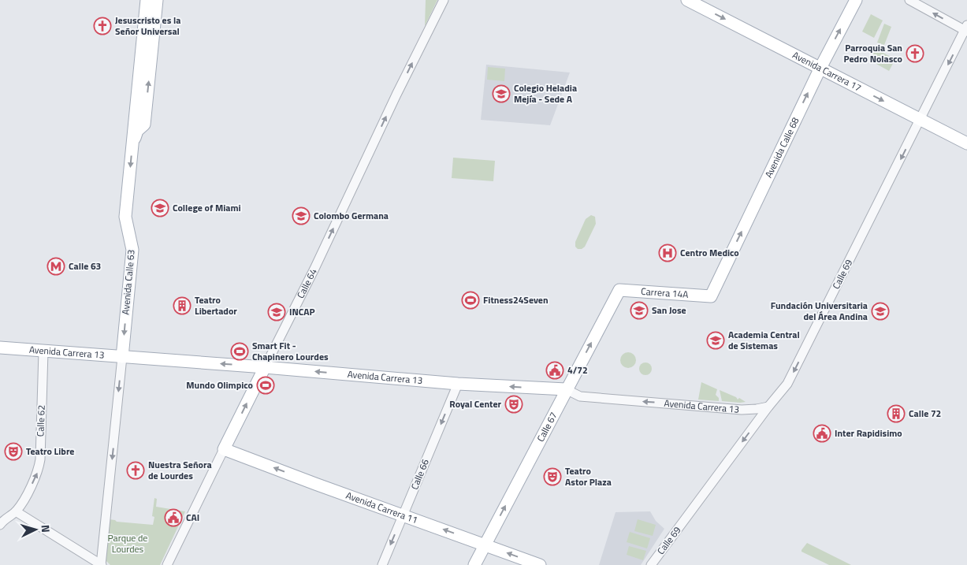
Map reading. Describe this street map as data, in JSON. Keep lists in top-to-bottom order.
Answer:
{
  "streets": {
    "main road": [
      "Avenida Carrera 17",
      "Avenida Calle 68",
      "Avenida Calle 63",
      "Calle 64",
      "Carrera 14A",
      "Avenida Carrera 13",
      "Calle 67",
      "Avenida Carrera 11"
    ],
    "street": ["Calle 69", "Calle 62", "Calle 66"]
  },
  "crossings": [
    ["Avenida Carrera 17", "Avenida Calle 68"],
    ["Avenida Carrera 17", "Calle 69"],
    ["Avenida Calle 68", "Carrera 14A"],
    ["Calle 69", "Avenida Carrera 13"],
    ["Avenida Calle 63", "Avenida Carrera 13"],
    ["Calle 64", "Avenida Carrera 13"],
    ["Calle 64", "Avenida Carrera 11"],
    ["Carrera 14A", "Calle 67"],
    ["Avenida Carrera 13", "Calle 62"],
    ["Avenida Carrera 13", "Calle 67"],
    ["Avenida Carrera 13", "Calle 66"],
    ["Calle 67", "Avenida Carrera 11"],
    ["Calle 66", "Avenida Carrera 11"]
  ],
  "one_way": [
    "Avenida Carrera 17",
    "Avenida Calle 68",
    "Calle 69",
    "Avenida Calle 63",
    "Calle 64",
    "Avenida Carrera 13",
    "Calle 62",
    "Calle 67",
    "Calle 66",
    "Avenida Carrera 11"
  ],
  "parks": ["Parque de Lourdes"],
  "places": {
    "church": ["Jesuscristo es la Señor Universal", "Parroquia San Pedro Nolasco", "Nuestra Señora de Lourdes"],
    "school or university": [
      "Colegio Heladia Mejía - Sede A",
      "College of Miami",
      "Colombo Germana",
      "San Jose",
      "Fundación Universitaria del Área Andina",
      "INCAP",
      "Academia Central de Sistemas"
    ],
    "hospital": ["Centro Medico"],
    "metro station": ["Calle 63"],
    "sports": ["Fitness24Seven", "Smart Fit - Chapinero Lourdes", "Mundo Olimpico"],
    "building": ["Teatro Libertador", "Calle 72"],
    "public building": ["4/72", "Inter Rapidisimo", "CAI"],
    "theatre": ["Royal Center", "Teatro Libre", "Teatro Astor Plaza"]
  },
  "north": "right"
}
